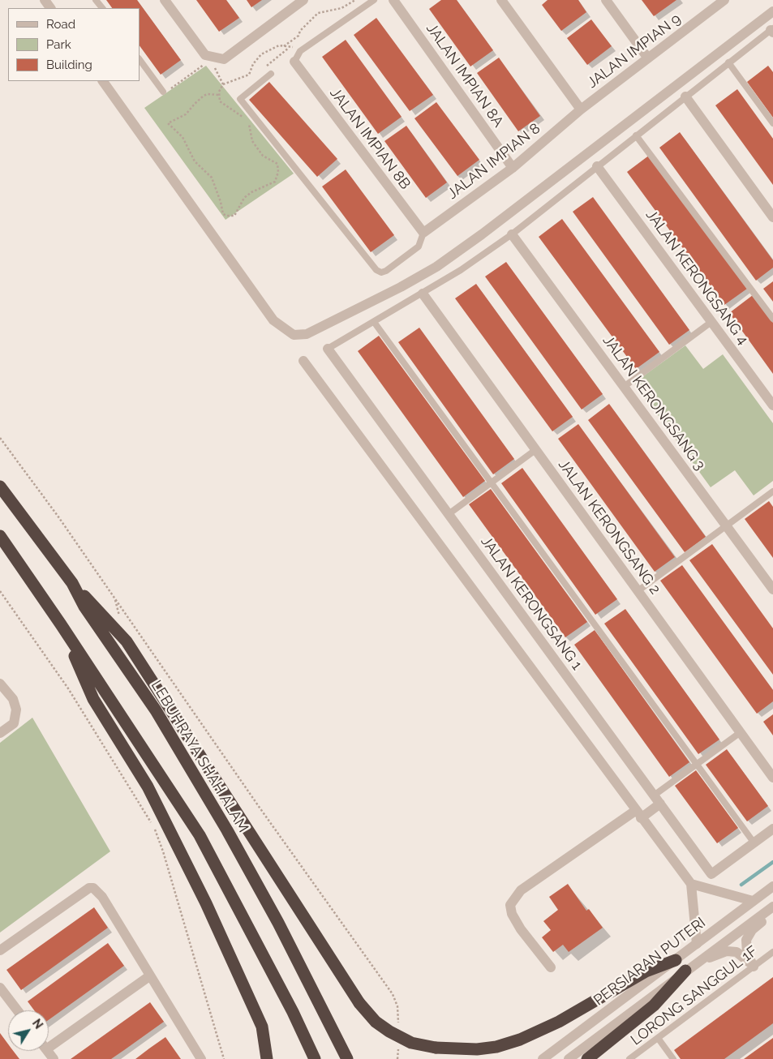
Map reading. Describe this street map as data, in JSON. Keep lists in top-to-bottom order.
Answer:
{
  "streets": {
    "highway": ["LEBUHRAYA SHAH ALAM"],
    "street": [
      "JALAN IMPIAN 9",
      "JALAN IMPIAN 8A",
      "JALAN IMPIAN 8B",
      "JALAN IMPIAN 8",
      "JALAN KERONGSANG 4",
      "JALAN KERONGSANG 3",
      "JALAN KERONGSANG 2",
      "JALAN KERONGSANG 1",
      "PERSIARAN PUTERI"
    ],
    "lane": ["LORONG SANGGUL 1F"]
  },
  "crossings": [
    ["JALAN IMPIAN 9", "JALAN IMPIAN 8"],
    ["JALAN IMPIAN 8A", "JALAN IMPIAN 8"],
    ["JALAN IMPIAN 8B", "JALAN IMPIAN 8"]
  ],
  "legend": ["Road", "Park", "Building"],
  "north": "top right"
}
